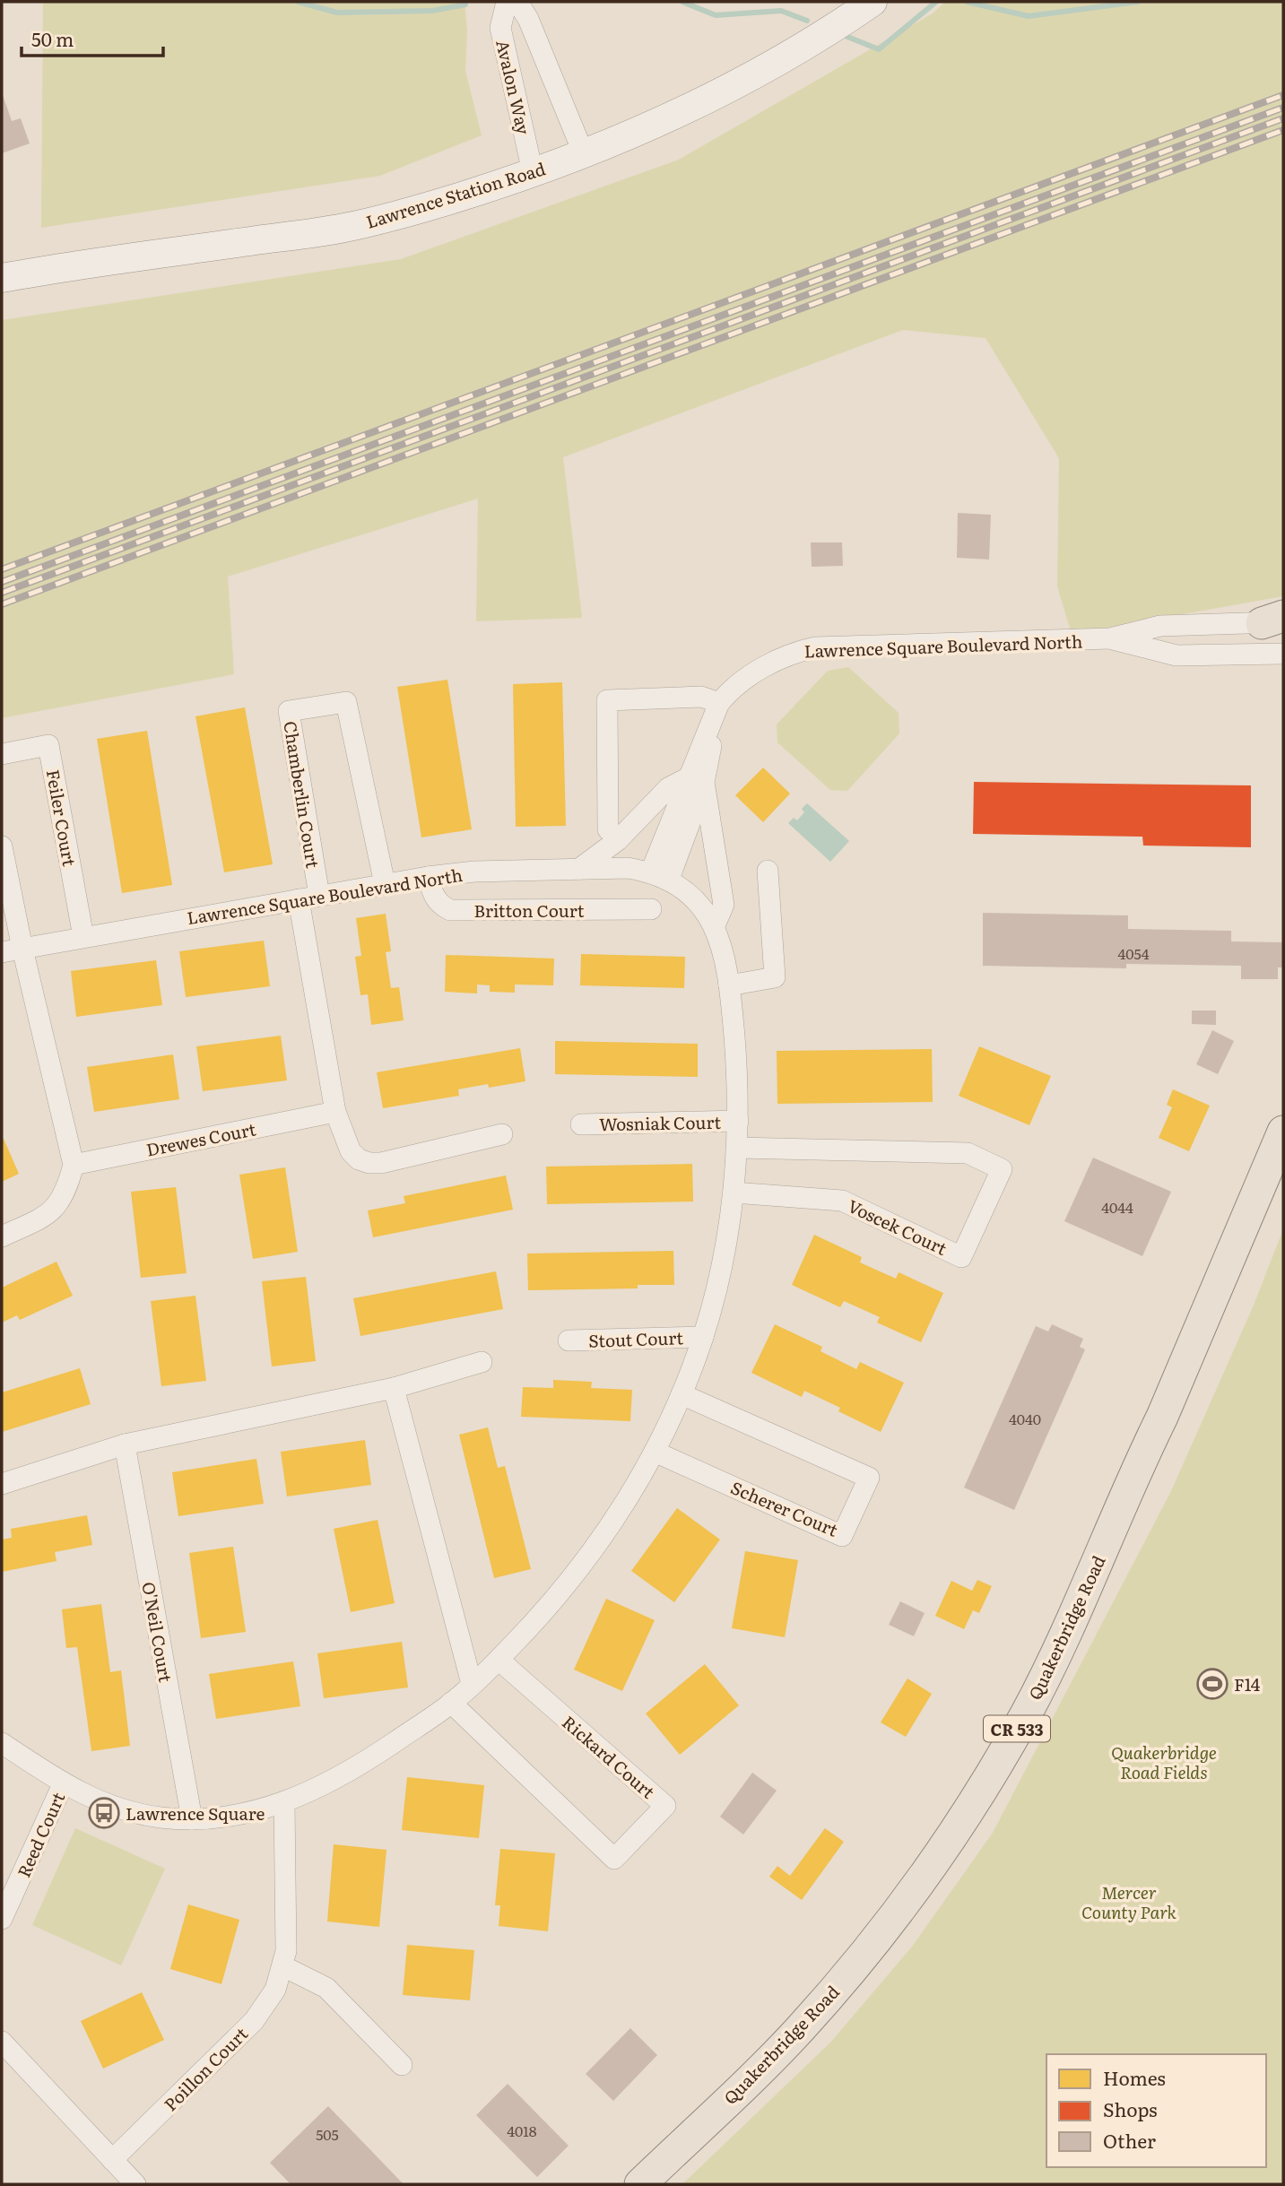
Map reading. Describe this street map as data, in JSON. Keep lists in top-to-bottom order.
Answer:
{
  "streets": {
    "main road": ["Lawrence Station Road", "Quakerbridge Road", "CR 533"],
    "street": [
      "Avalon Way",
      "Lawrence Square Boulevard North",
      "Chamberlin Court",
      "Feiler Court",
      "Britton Court",
      "Wosniak Court",
      "Drewes Court",
      "Voscek Court",
      "Stout Court",
      "Scherer Court",
      "O'Neil Court",
      "Rickard Court",
      "Reed Court",
      "Poillon Court"
    ]
  },
  "crossings": [
    ["Avalon Way", "Lawrence Station Road"],
    ["Lawrence Square Boulevard North", "Chamberlin Court"],
    ["Lawrence Square Boulevard North", "Feiler Court"],
    ["Lawrence Square Boulevard North", "Britton Court"],
    ["Quakerbridge Road", "CR 533"]
  ],
  "parks": ["Quakerbridge Road Fields", "Mercer County Park"],
  "places": {
    "sports": ["F14"],
    "bus stop": ["Lawrence Square"]
  },
  "house_numbers": [
    "4054",
    "4044",
    "4040",
    "4018",
    "505"
  ],
  "legend": ["Homes", "Shops", "Other"],
  "scale_bar": "50 m"
}
